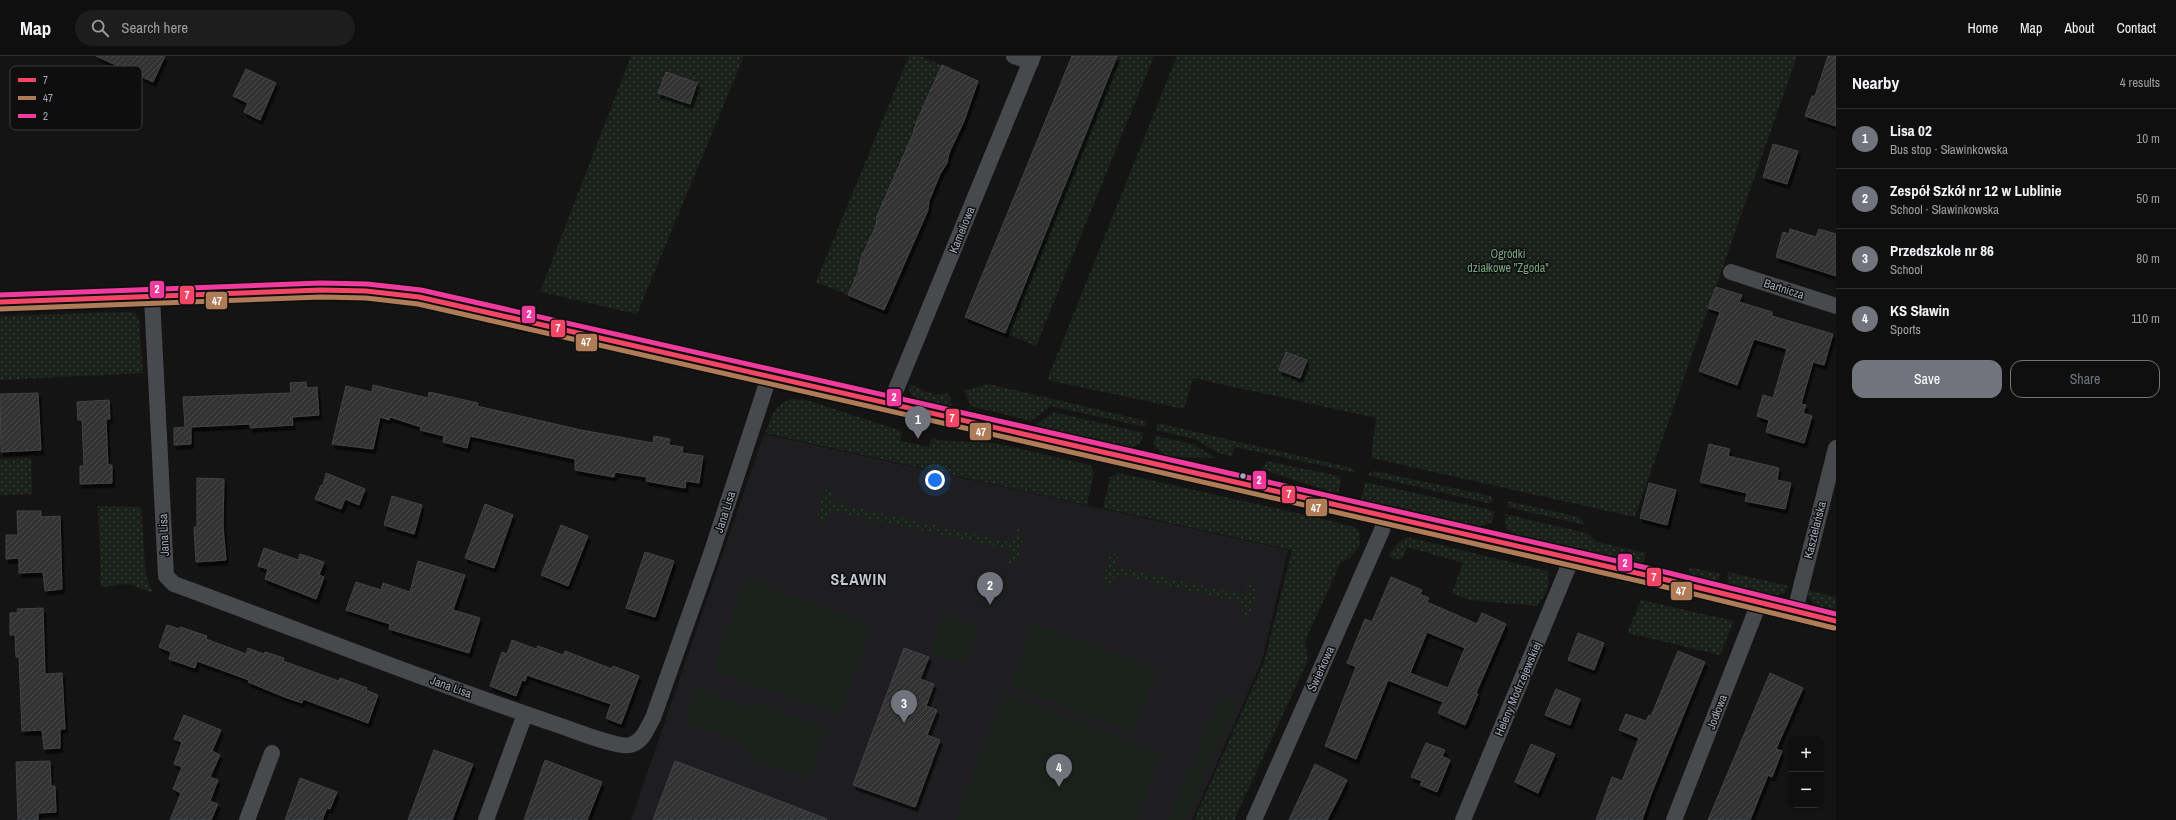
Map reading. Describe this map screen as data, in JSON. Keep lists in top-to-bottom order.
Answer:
{
  "streets": {
    "street": [
      "Kameliowa",
      "Bartnicza",
      "Jana Lisa",
      "Kasztelańska",
      "Świerkowa",
      "Heleny Modrzejewskiej",
      "Jodłowa"
    ]
  },
  "districts": ["SŁAWIN"],
  "parks": ["Ogródki działkowe \"Zgoda\""],
  "lines": ["transit line 2", "transit line 7", "transit line 47"],
  "legend": ["7", "47", "2"],
  "page": {
    "header": "Map",
    "search": "Search here",
    "nav": [
      "Home",
      "Map",
      "About",
      "Contact"
    ],
    "heading": ["Nearby", "4 results"],
    "list": [
      {
        "mark": "1",
        "name": "Lisa 02",
        "note": "Bus stop · Sławinkowska",
        "value": "10 m"
      },
      {
        "mark": "2",
        "name": "Zespół Szkół nr 12 w Lublinie",
        "note": "School · Sławinkowska",
        "value": "50 m"
      },
      {
        "mark": "3",
        "name": "Przedszkole nr 86",
        "note": "School",
        "value": "80 m"
      },
      {
        "mark": "4",
        "name": "KS Sławin",
        "note": "Sports",
        "value": "110 m"
      }
    ],
    "buttons": ["Save", "Share"],
    "pins": [
      "1",
      "2",
      "3",
      "4"
    ],
    "map_buttons": ["+", "−"]
  }
}
